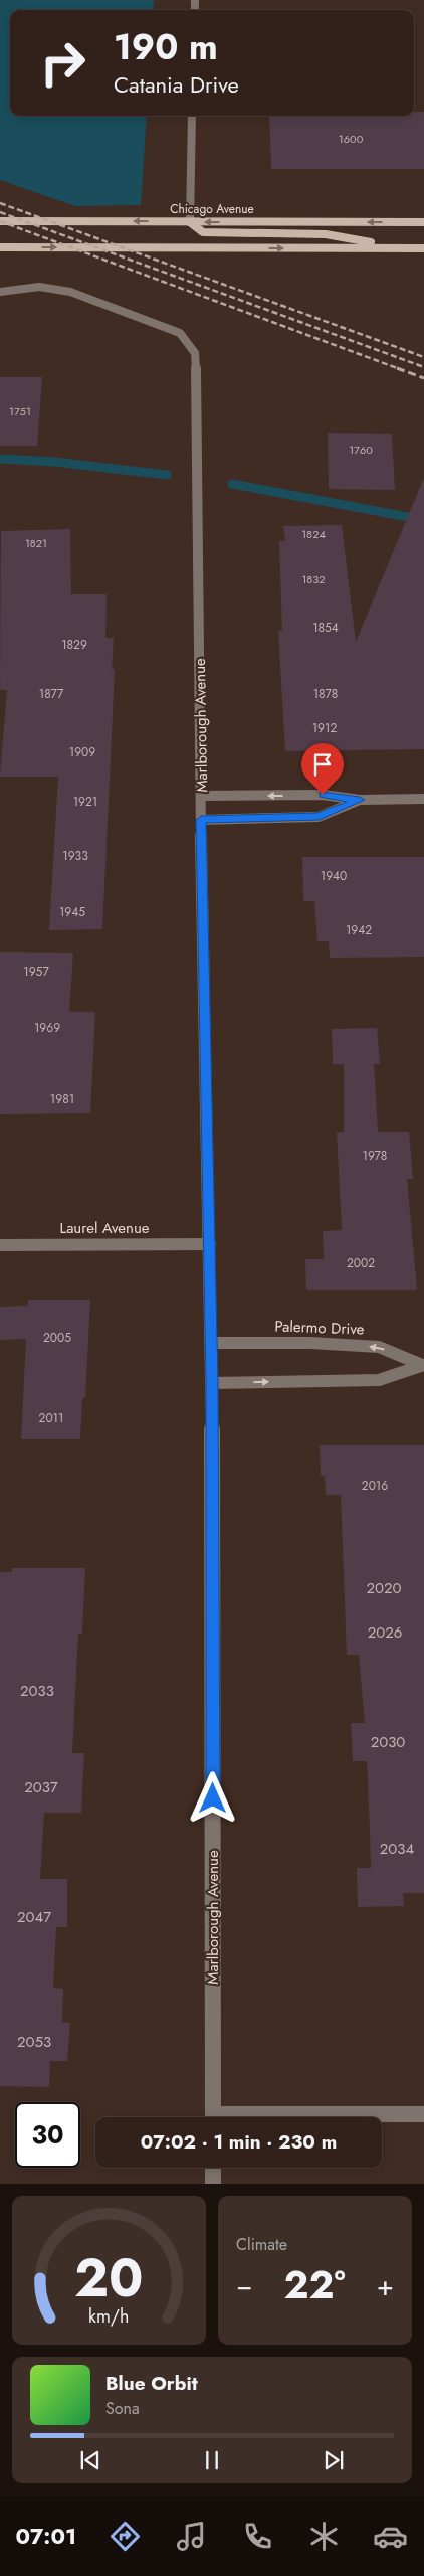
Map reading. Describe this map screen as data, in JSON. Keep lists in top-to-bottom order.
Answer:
{
  "streets": {
    "main road": ["Chicago Avenue"],
    "street": ["Marlborough Avenue", "Laurel Avenue", "Palermo Drive"]
  },
  "crossings": [
    ["Marlborough Avenue", "Laurel Avenue"],
    ["Marlborough Avenue", "Palermo Drive"]
  ],
  "house_numbers": [
    "1600",
    "1751",
    "1760",
    "1824",
    "1821",
    "1832",
    "1854",
    "1829",
    "1877",
    "1878",
    "1912",
    "1909",
    "1921",
    "1933",
    "1940",
    "1945",
    "1942",
    "1957",
    "1969",
    "1981",
    "1978",
    "2002",
    "2005",
    "2011",
    "2016",
    "2020",
    "2026",
    "2033",
    "2030",
    "2037",
    "2034",
    "2047",
    "2053"
  ],
  "page": {
    "turn": ["190 m", "Catania Drive"],
    "limit": "30",
    "trip": "07:02 · 1 min · 230 m",
    "tile": "Climate",
    "heat": ["−", "22°", "+"],
    "song": ["Blue Orbit", "Sona"],
    "tabs": "07:01",
    "gauge": ["20", "km/h"]
  }
}
